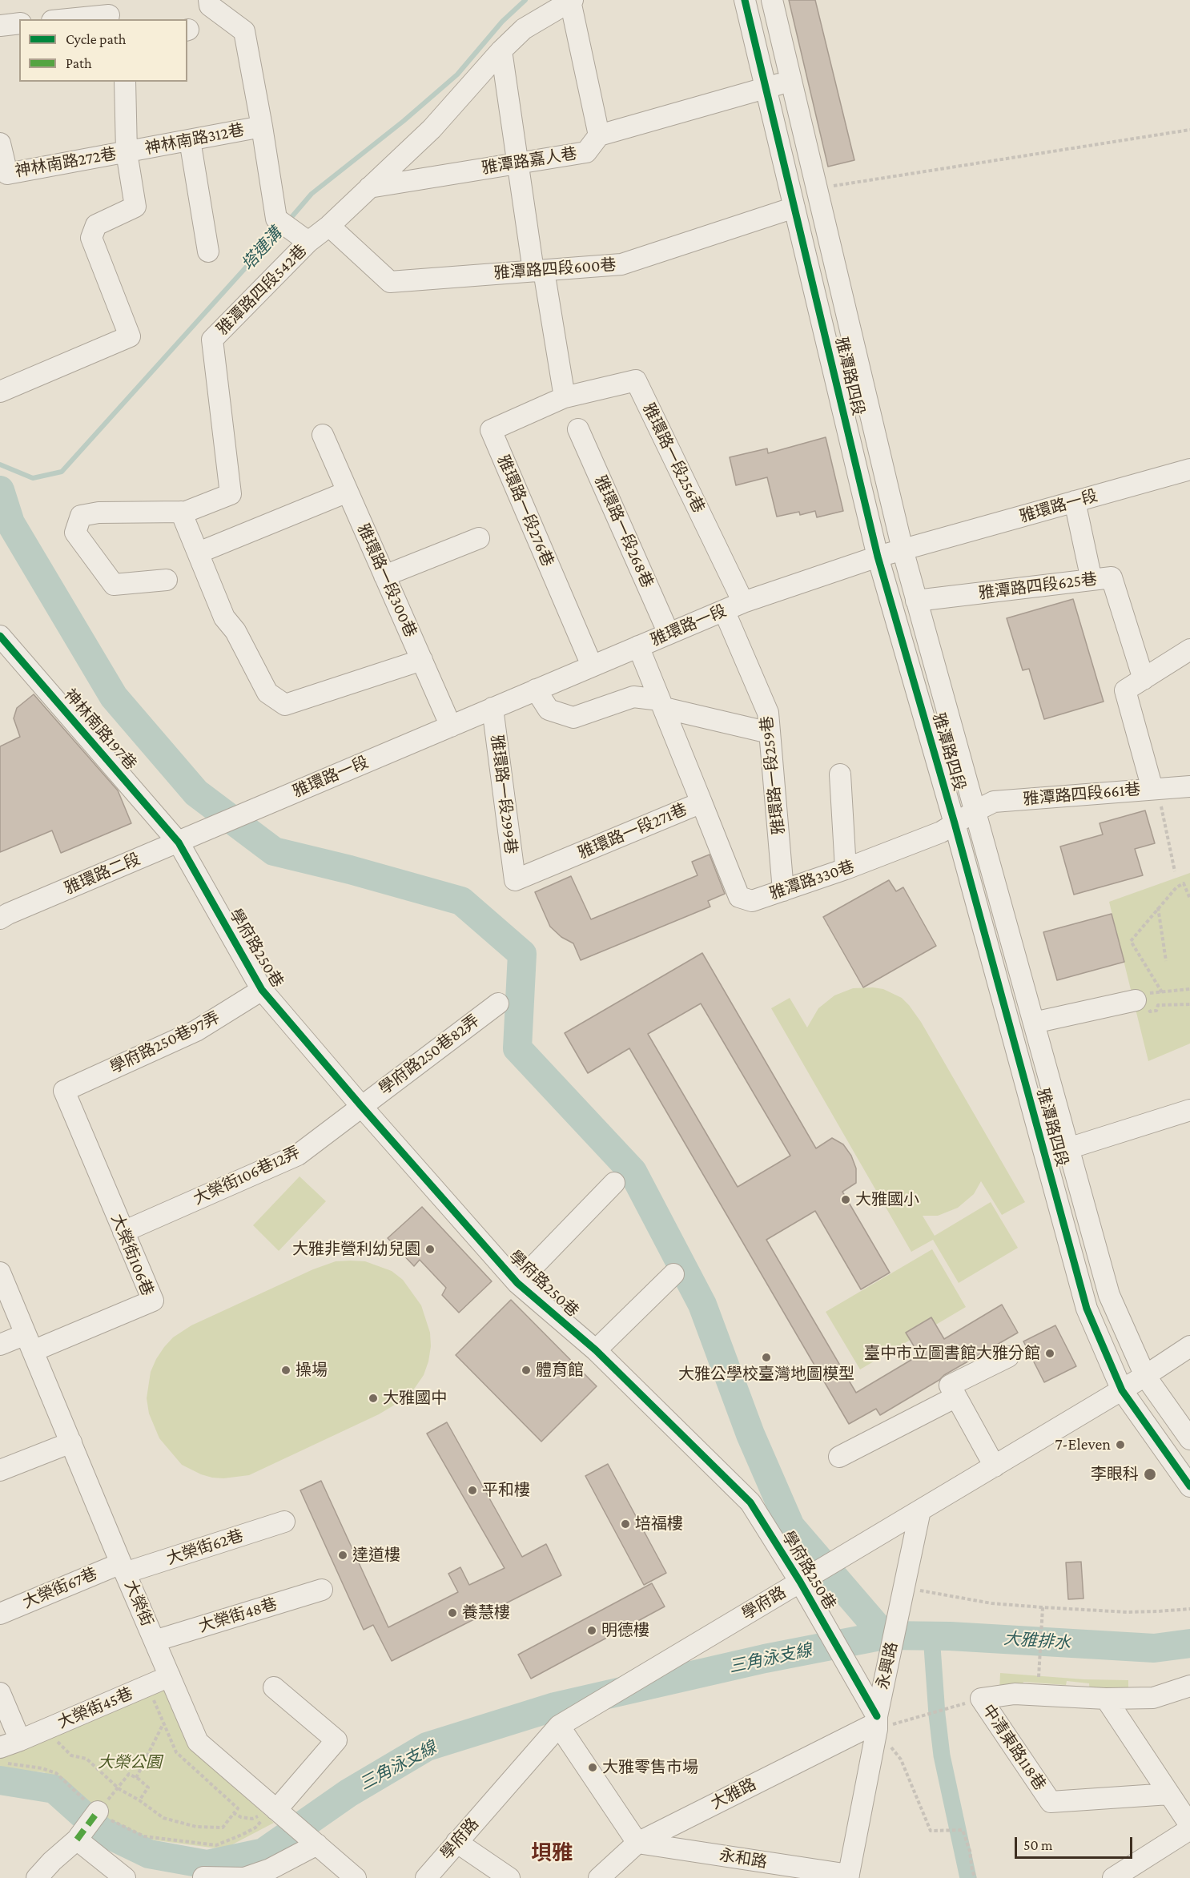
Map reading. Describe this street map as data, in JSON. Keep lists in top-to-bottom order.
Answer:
{
  "streets": {
    "street": [
      "神林南路312巷",
      "雅潭路嘉人巷",
      "神林南路272巷",
      "雅潭路四段600巷",
      "雅潭路四段542巷",
      "雅潭路四段",
      "雅環路一段256巷",
      "雅環路一段",
      "雅環路一段276巷",
      "雅環路一段268巷",
      "雅環路一段300巷",
      "雅潭路四段625巷",
      "神林南路197巷",
      "雅環路一段259巷",
      "雅環路一段299巷",
      "雅潭路四段661巷",
      "雅環路一段271巷",
      "雅環路二段",
      "雅潭路330巷",
      "學府路250巷",
      "學府路250巷97弄",
      "學府路250巷82弄",
      "大榮街106巷12弄",
      "大榮街106巷",
      "大榮街62巷",
      "大榮街67巷",
      "大榮街",
      "學府路",
      "大榮街48巷",
      "永興路",
      "大榮街45巷",
      "中清東路118巷",
      "大雅路",
      "永和路"
    ]
  },
  "crossings": [
    ["神林南路312巷", "神林南路272巷"],
    ["神林南路312巷", "雅潭路四段542巷"],
    ["雅潭路嘉人巷", "雅潭路四段542巷"],
    ["雅潭路嘉人巷", "雅潭路四段"],
    ["雅潭路四段600巷", "雅潭路四段542巷"],
    ["雅潭路四段600巷", "雅潭路四段"],
    ["雅潭路四段", "雅環路一段"],
    ["雅潭路四段", "雅潭路四段625巷"],
    ["雅潭路四段", "雅潭路四段661巷"],
    ["雅潭路四段", "雅潭路330巷"],
    ["雅潭路四段", "學府路"],
    ["雅環路一段256巷", "雅環路一段"],
    ["雅環路一段256巷", "雅環路一段276巷"],
    ["雅環路一段", "雅環路一段276巷"],
    ["雅環路一段", "雅環路一段268巷"],
    ["雅環路一段", "雅環路一段300巷"],
    ["雅環路一段", "雅環路一段259巷"],
    ["雅環路一段", "雅環路一段299巷"],
    ["雅環路一段", "雅環路一段271巷"],
    ["雅環路一段", "雅環路二段"],
    ["神林南路197巷", "雅環路二段"],
    ["神林南路197巷", "學府路250巷"],
    ["雅環路一段259巷", "雅潭路330巷"],
    ["雅環路一段299巷", "雅環路一段271巷"],
    ["雅潭路四段661巷", "雅潭路330巷"],
    ["雅環路一段271巷", "雅潭路330巷"],
    ["雅環路二段", "學府路250巷"],
    ["學府路250巷", "學府路250巷97弄"],
    ["學府路250巷", "學府路250巷82弄"],
    ["學府路250巷", "大榮街106巷12弄"],
    ["學府路250巷", "學府路"],
    ["學府路250巷", "永興路"],
    ["學府路250巷", "大雅路"],
    ["學府路250巷97弄", "大榮街106巷"],
    ["學府路250巷82弄", "大榮街106巷12弄"],
    ["大榮街106巷12弄", "大榮街106巷"],
    ["大榮街106巷", "大榮街"],
    ["大榮街62巷", "大榮街67巷"],
    ["大榮街62巷", "大榮街"],
    ["大榮街67巷", "大榮街"],
    ["大榮街", "大榮街48巷"],
    ["大榮街", "大榮街45巷"],
    ["學府路", "永興路"],
    ["永興路", "大雅路"],
    ["永興路", "永和路"],
    ["大雅路", "永和路"]
  ],
  "districts": ["垻雅"],
  "water": ["塔連溝", "大雅排水", "三角泳支線"],
  "parks": ["大榮公園"],
  "places": [
    "大雅國小",
    "大雅非營利幼兒園",
    "臺中市立圖書館大雅分館",
    "大雅公學校臺灣地圖模型",
    "操場",
    "體育館",
    "大雅國中",
    "7-Eleven",
    "李眼科",
    "平和樓",
    "培福樓",
    "達道樓",
    "養慧樓",
    "明德樓",
    "大雅零售市場"
  ],
  "legend": ["Cycle path", "Path"],
  "scale_bar": "50 m"
}
